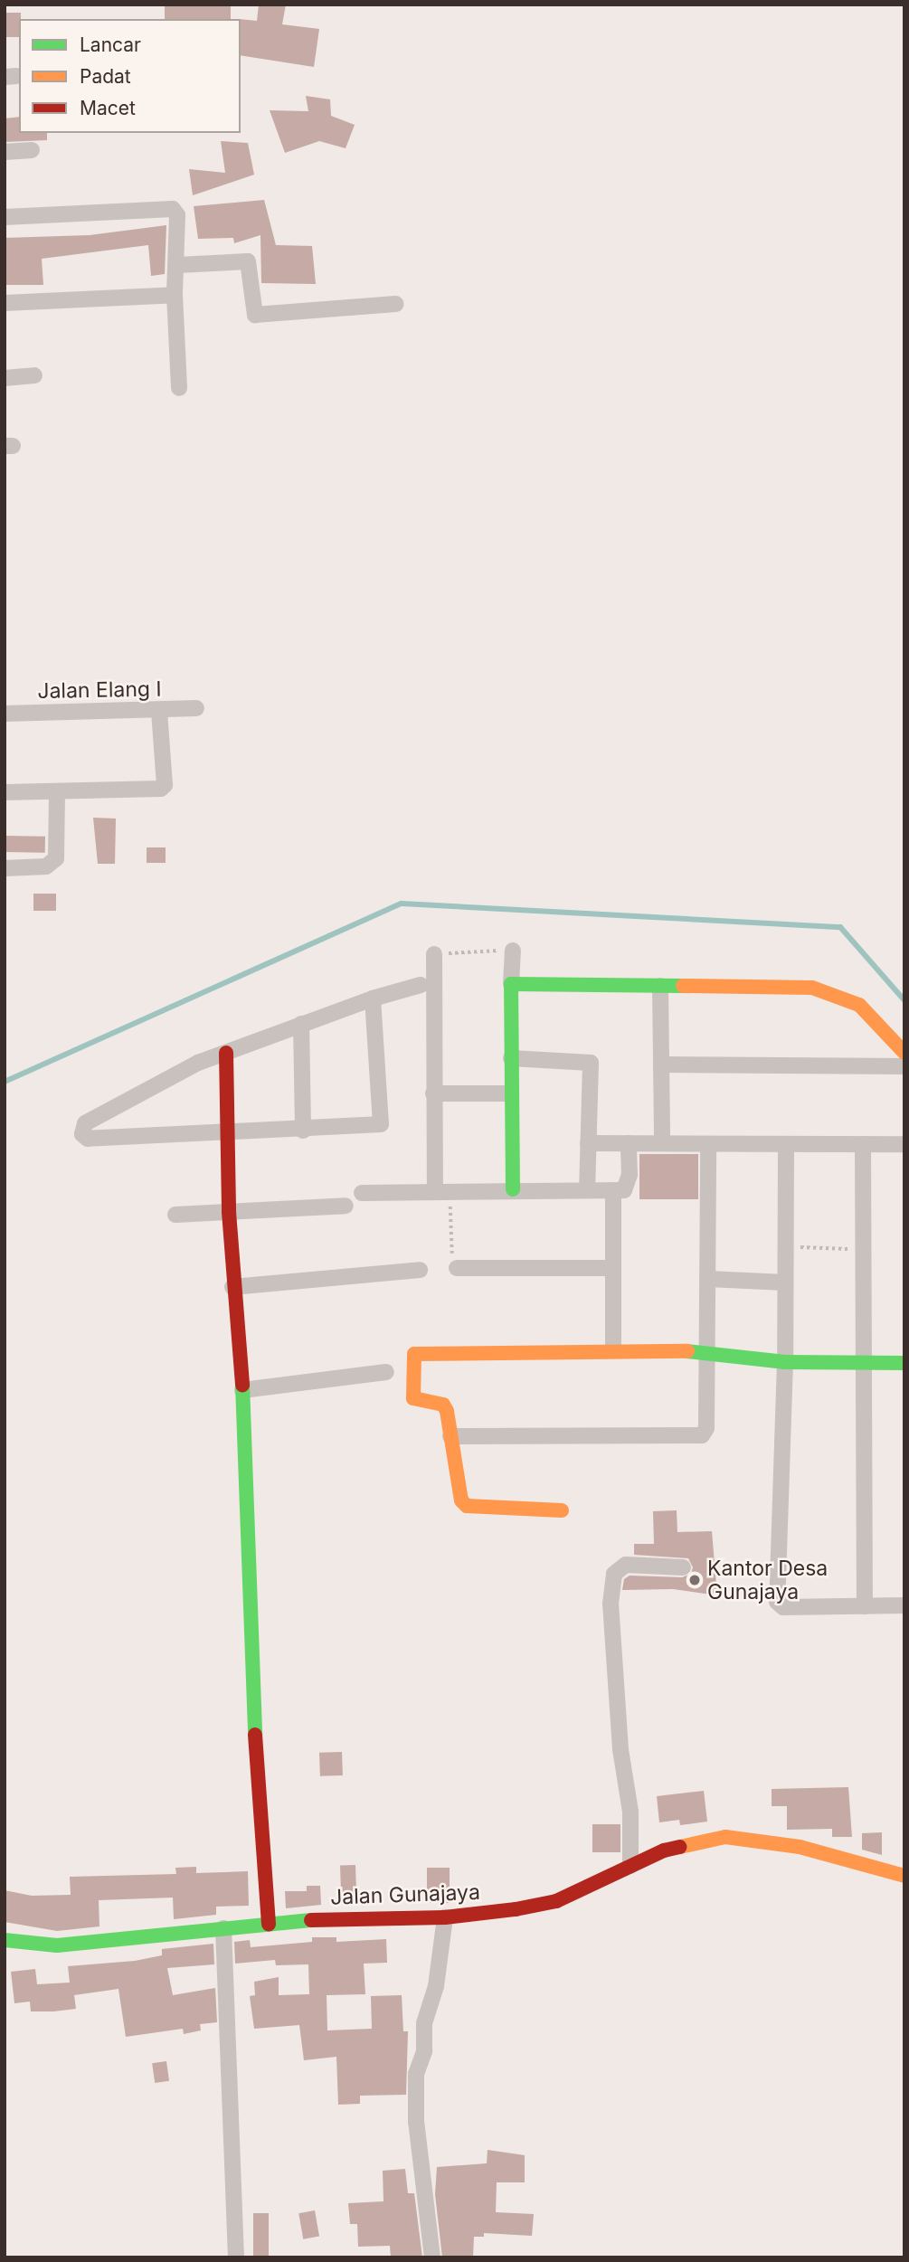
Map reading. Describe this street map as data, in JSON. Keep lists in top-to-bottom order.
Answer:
{
  "streets": {
    "street": ["Jalan Elang I", "Jalan Gunajaya"]
  },
  "places": ["Kantor Desa Gunajaya"],
  "legend": ["Lancar", "Padat", "Macet"]
}
